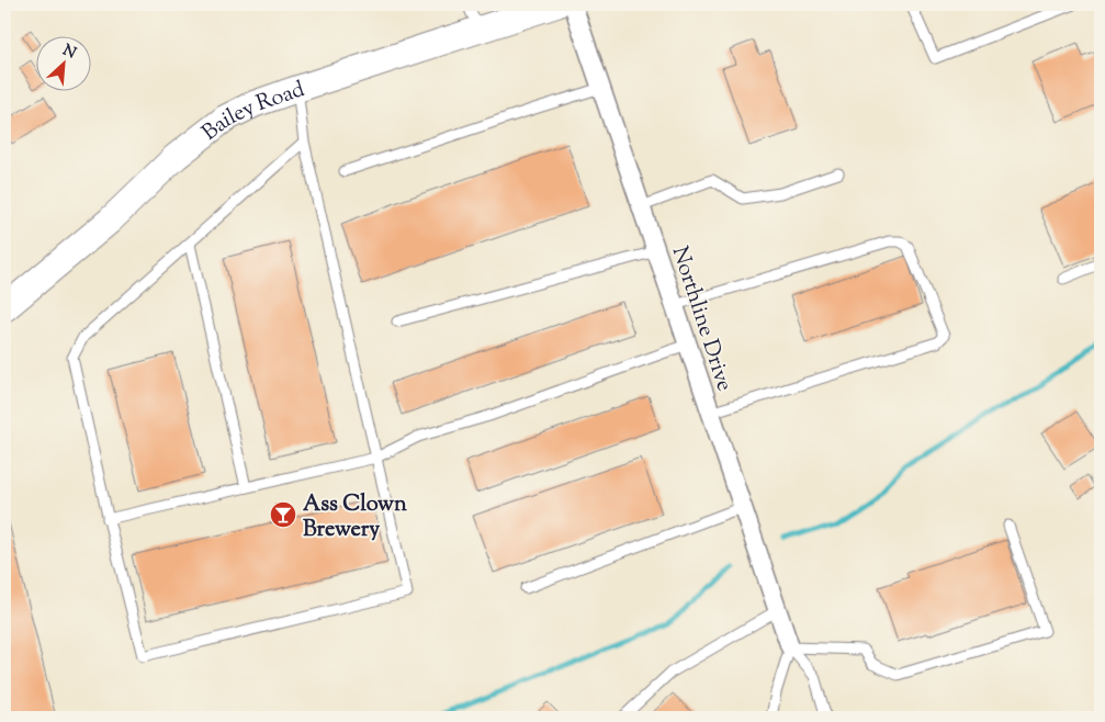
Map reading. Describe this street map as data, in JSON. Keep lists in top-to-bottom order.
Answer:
{
  "streets": {
    "street": ["Bailey Road", "Northline Drive"]
  },
  "places": {
    "bar": ["Ass Clown Brewery"]
  },
  "north": "top right"
}
